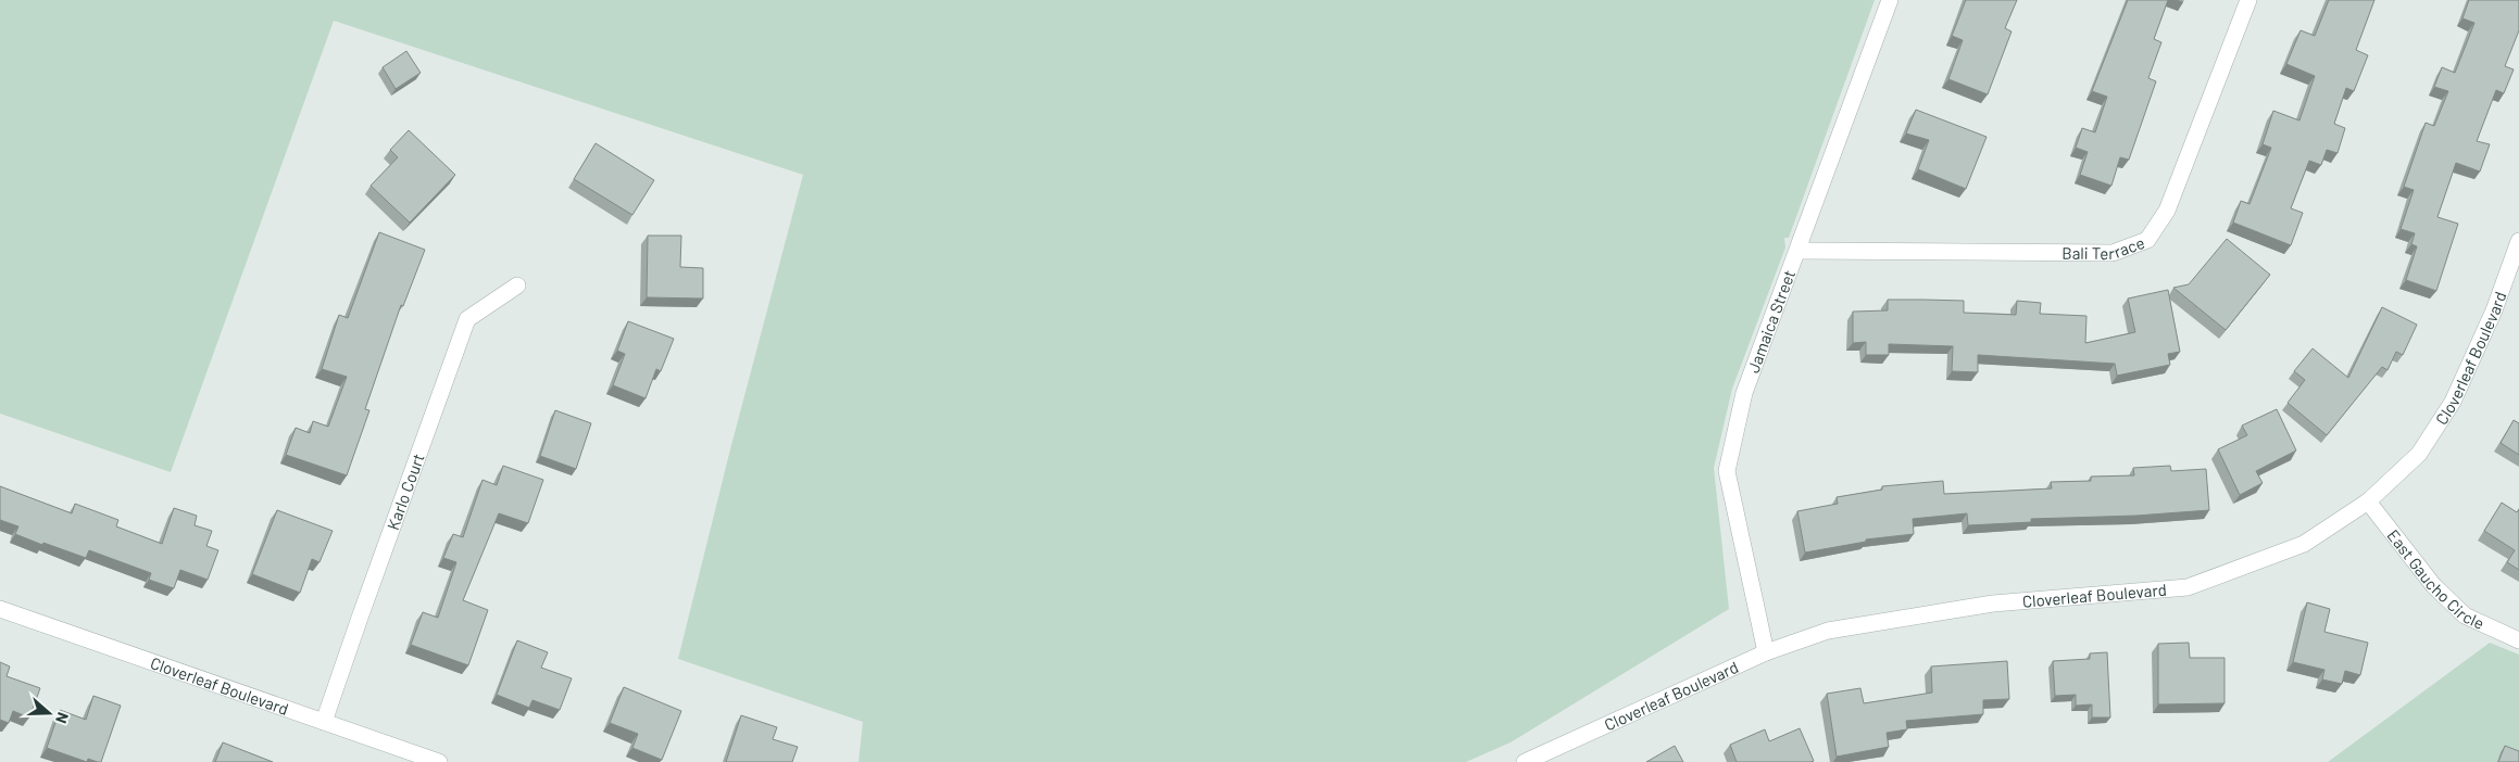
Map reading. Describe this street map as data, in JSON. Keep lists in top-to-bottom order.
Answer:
{
  "streets": {
    "street": [
      "Bali Terrace",
      "Jamaica Street",
      "Cloverleaf Boulevard",
      "Karlo Court",
      "East Gaucho Circle"
    ]
  },
  "crossings": [
    ["Bali Terrace", "Jamaica Street"],
    ["Jamaica Street", "Cloverleaf Boulevard"],
    ["Cloverleaf Boulevard", "Karlo Court"],
    ["Cloverleaf Boulevard", "East Gaucho Circle"]
  ],
  "north": "right"
}
